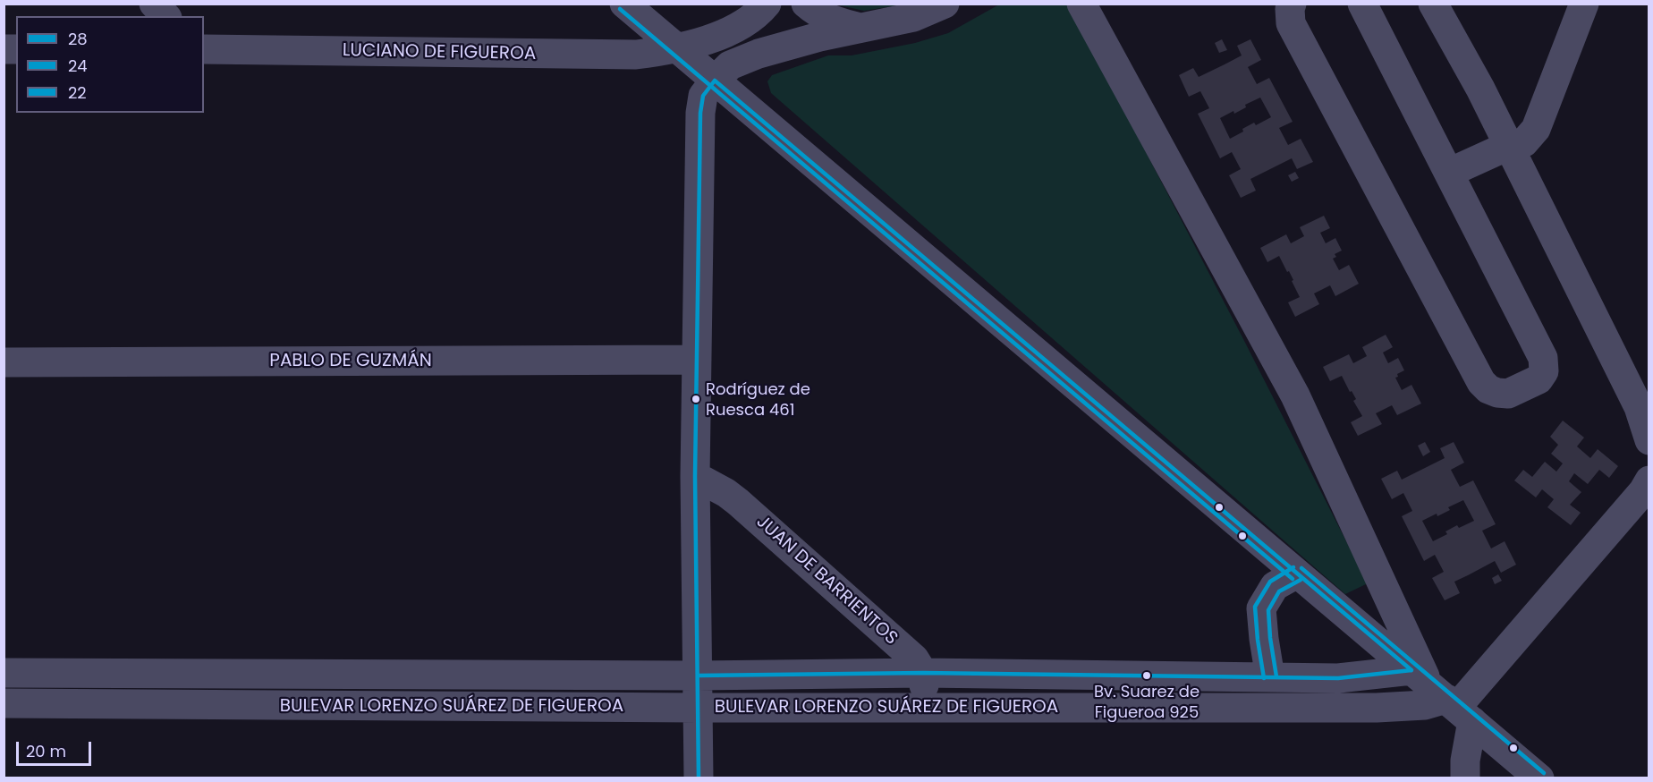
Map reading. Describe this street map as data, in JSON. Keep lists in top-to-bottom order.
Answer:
{
  "streets": {
    "street": [
      "LUCIANO DE FIGUEROA",
      "PABLO DE GUZMÁN",
      "JUAN DE BARRIENTOS",
      "BULEVAR LORENZO SUÁREZ DE FIGUEROA"
    ]
  },
  "crossings": [
    ["JUAN DE BARRIENTOS", "BULEVAR LORENZO SUÁREZ DE FIGUEROA"]
  ],
  "places": ["Rodríguez de Ruesca 461", "Bv. Suarez de Figueroa 925"],
  "lines": ["transit line 24", "transit line 28", "transit line 22"],
  "legend": ["28", "24", "22"],
  "scale_bar": "20 m"
}
